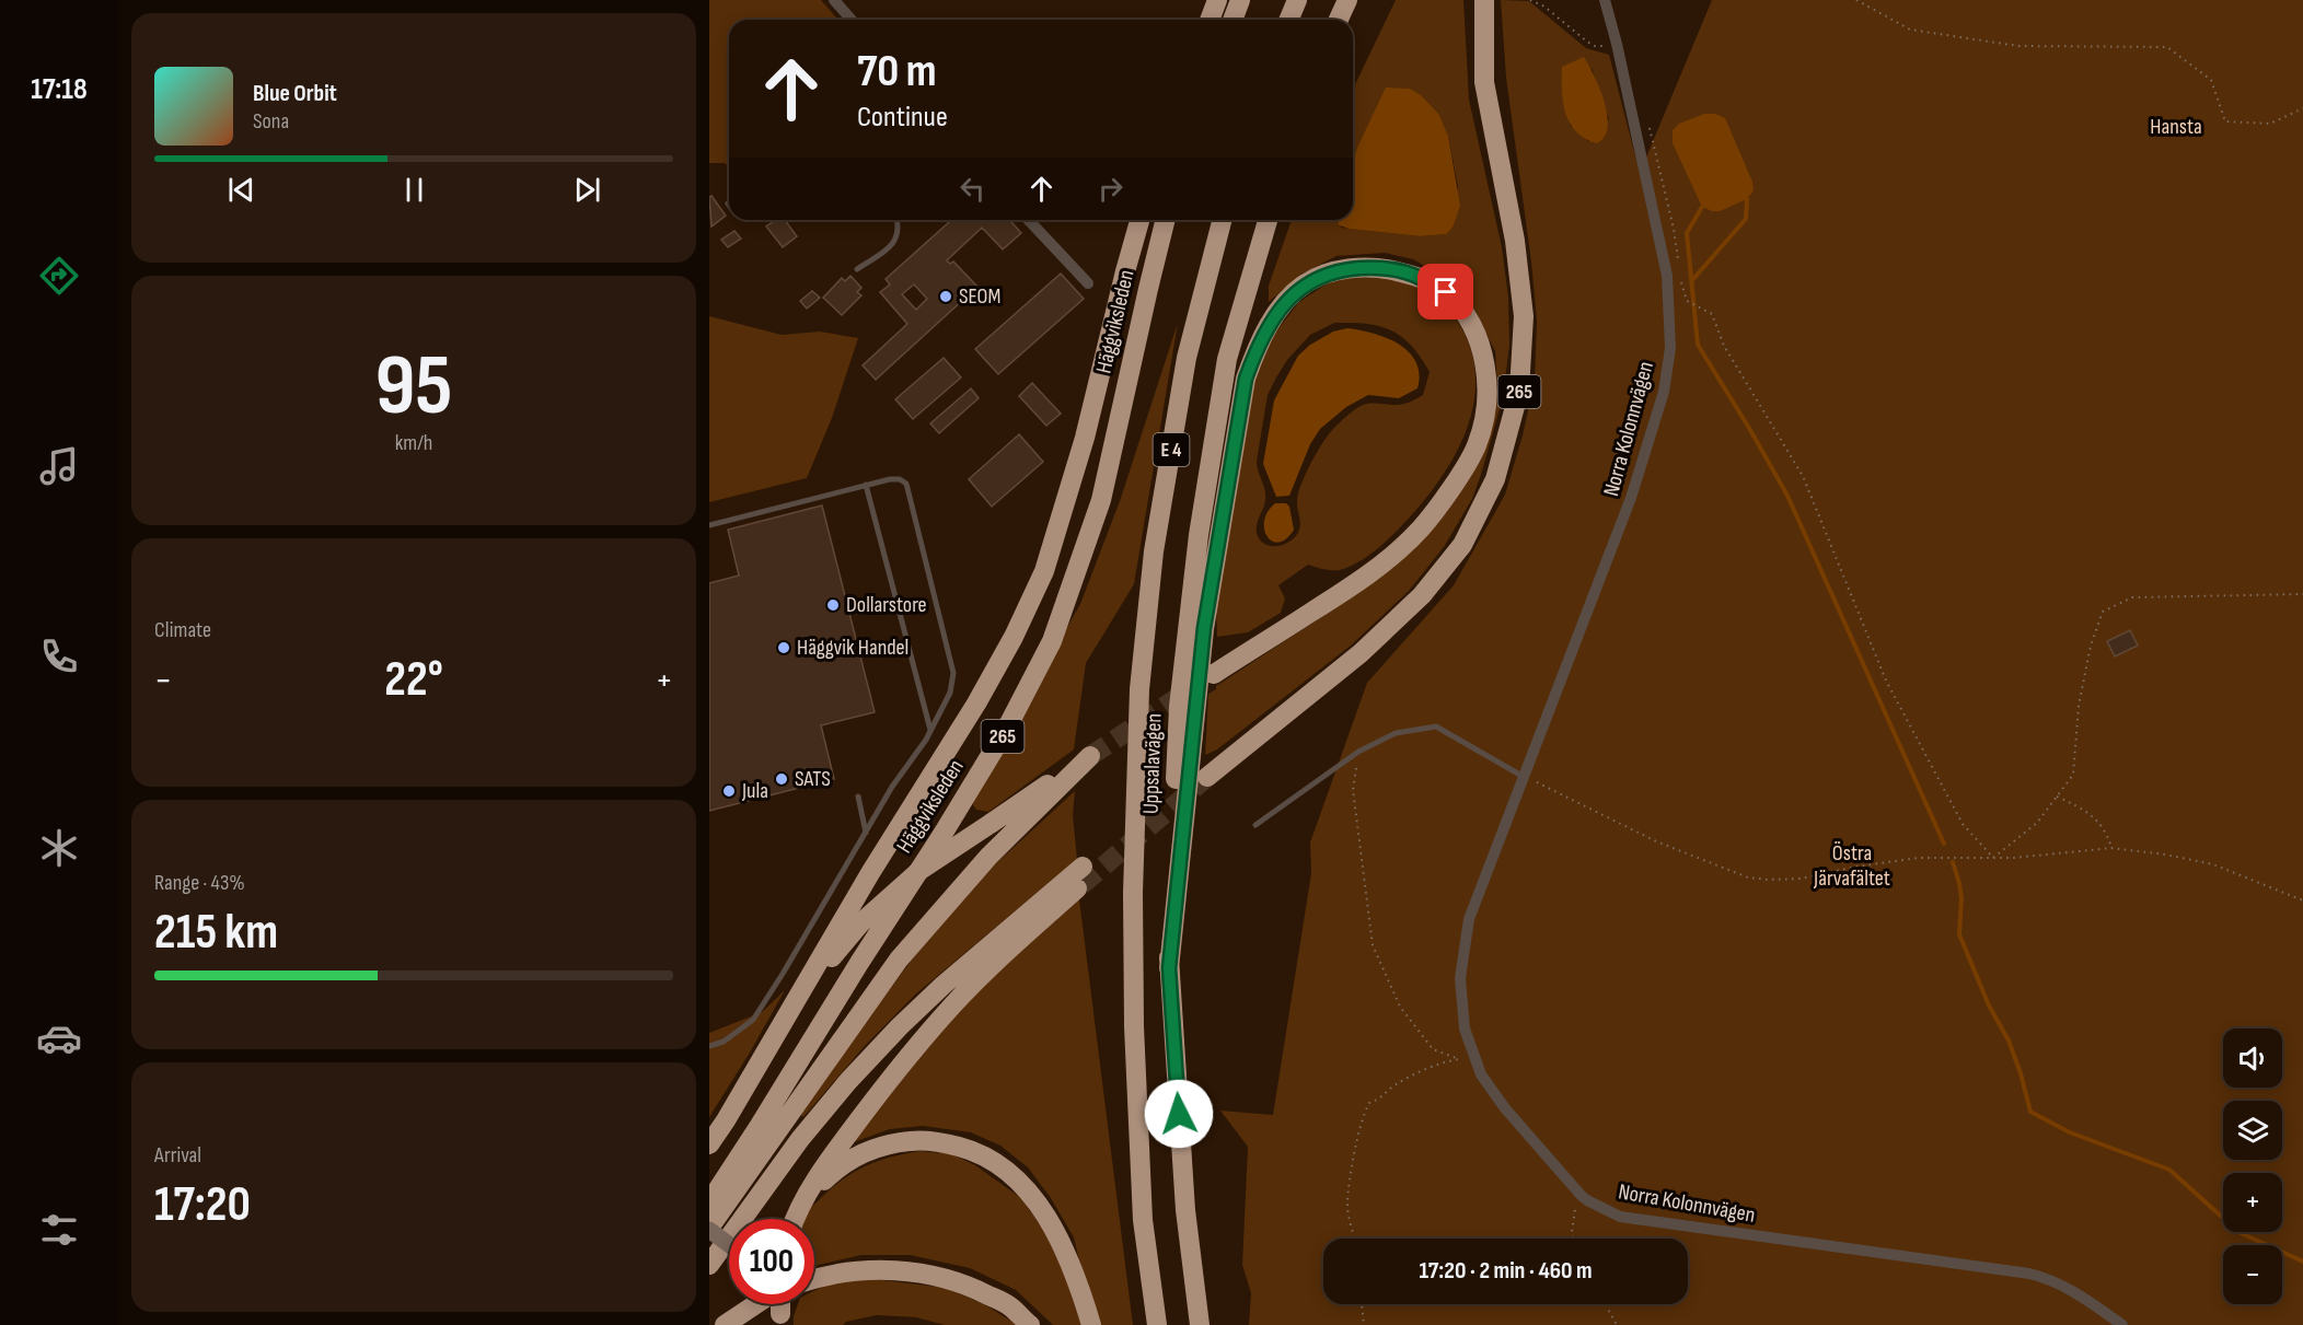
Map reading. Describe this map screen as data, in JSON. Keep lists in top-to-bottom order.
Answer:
{
  "streets": {
    "highway": [
      "Häggviksleden",
      "265",
      "E 4",
      "Uppsalavägen"
    ],
    "street": ["Norra Kolonnvägen"]
  },
  "parks": ["Hansta", "Östra Järvafältet"],
  "places": [
    "SEOM",
    "Dollarstore",
    "Häggvik Handel",
    "SATS",
    "Jula"
  ],
  "page": {
    "tabs": "17:18",
    "turn": ["70 m", "Continue"],
    "song": ["Blue Orbit", "Sona"],
    "tile": [
      ["95", "km/h"],
      "Climate",
      ["Range · 43%", "215 km"],
      ["Arrival", "17:20"]
    ],
    "heat": ["−", "22°", "+"],
    "map_buttons": ["+", "−"],
    "limit": "100",
    "trip": "17:20 · 2 min · 460 m"
  }
}
